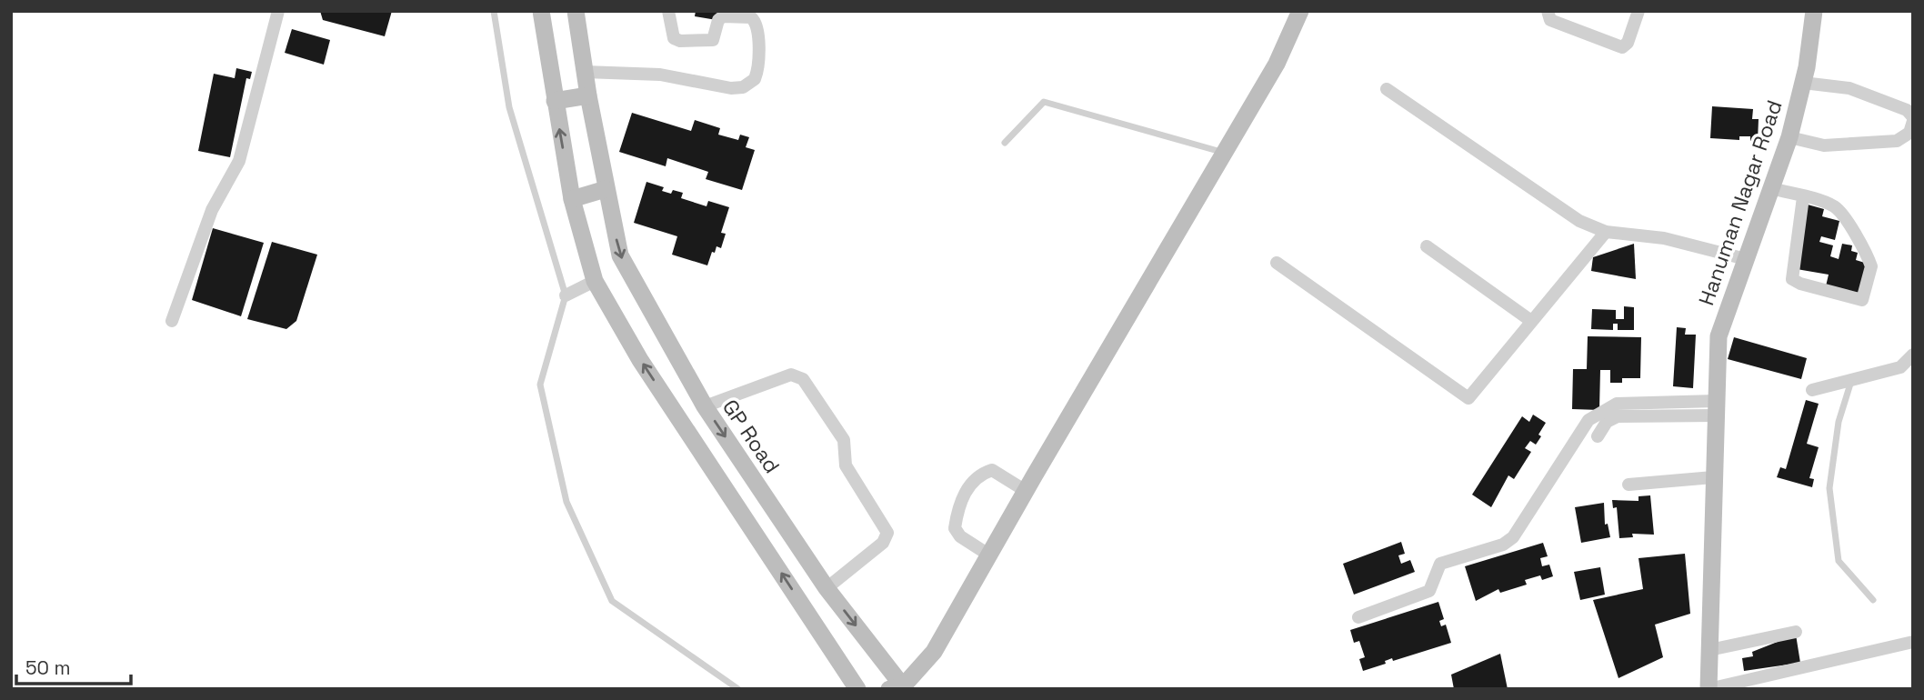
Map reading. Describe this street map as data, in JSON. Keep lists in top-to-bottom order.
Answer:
{
  "streets": {
    "street": ["Hanuman Nagar Road", "GP Road"]
  },
  "scale_bar": "50 m"
}
